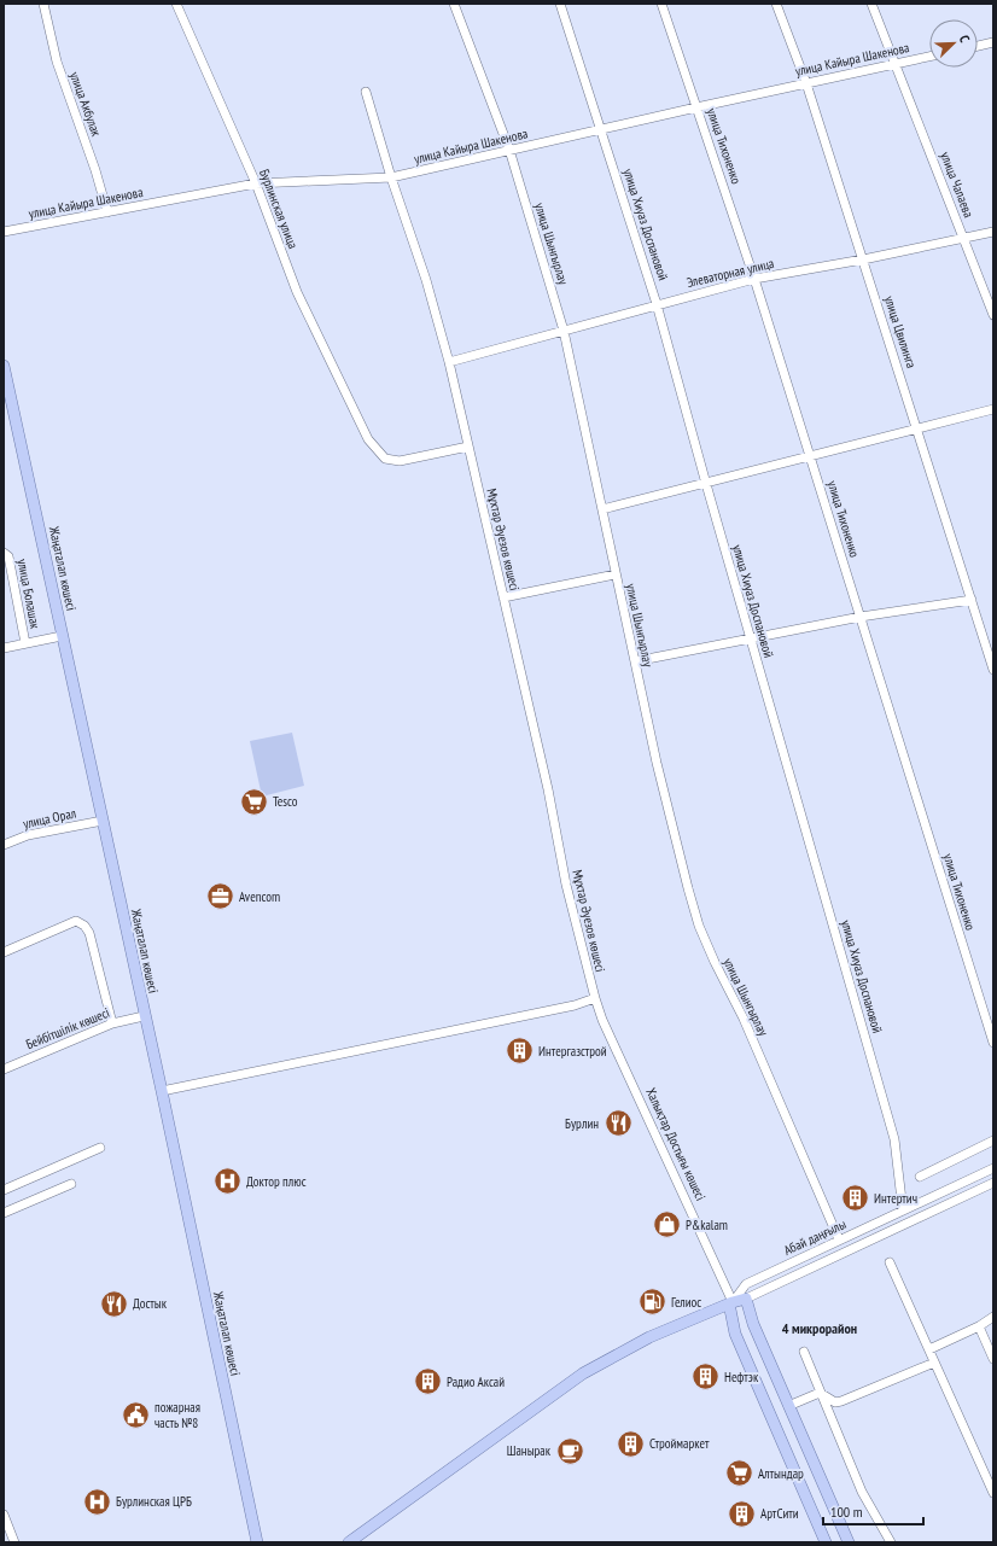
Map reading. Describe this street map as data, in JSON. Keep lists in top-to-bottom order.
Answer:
{
  "streets": {
    "main road": ["Жаңаталап көшесі", "Халықтар Достығы көшесі"],
    "street": [
      "улица Кайыра Шакенова",
      "улица Акбулак",
      "улица Тихоненко",
      "улица Чапаева",
      "Бурлинская улица",
      "улица Хиуаз Доспановой",
      "улица Шынгырлау",
      "Элеваторная улица",
      "улица Цвилинга",
      "Мұхтар Әуезов көшесі",
      "улица Болашак",
      "улица Орал",
      "Бейбітшілік көшесі",
      "Абай даңғылы"
    ]
  },
  "crossings": [
    ["улица Кайыра Шакенова", "улица Акбулак"],
    ["улица Кайыра Шакенова", "улица Тихоненко"],
    ["улица Кайыра Шакенова", "улица Чапаева"],
    ["улица Кайыра Шакенова", "Бурлинская улица"],
    ["улица Кайыра Шакенова", "улица Хиуаз Доспановой"],
    ["улица Кайыра Шакенова", "улица Шынгырлау"],
    ["улица Кайыра Шакенова", "улица Цвилинга"],
    ["улица Кайыра Шакенова", "Мұхтар Әуезов көшесі"],
    ["улица Тихоненко", "Элеваторная улица"],
    ["улица Чапаева", "Элеваторная улица"],
    ["Бурлинская улица", "Мұхтар Әуезов көшесі"],
    ["улица Хиуаз Доспановой", "Элеваторная улица"],
    ["улица Хиуаз Доспановой", "Абай даңғылы"],
    ["улица Шынгырлау", "Элеваторная улица"],
    ["улица Шынгырлау", "Абай даңғылы"],
    ["Элеваторная улица", "улица Цвилинга"],
    ["Элеваторная улица", "Мұхтар Әуезов көшесі"],
    ["Мұхтар Әуезов көшесі", "Халықтар Достығы көшесі"],
    ["Жаңаталап көшесі", "улица Орал"],
    ["Жаңаталап көшесі", "Бейбітшілік көшесі"],
    ["Халықтар Достығы көшесі", "Абай даңғылы"]
  ],
  "districts": ["4 микрорайон"],
  "places": {
    "supermarket": ["Tesco", "Алтындар"],
    "office": ["Avencom"],
    "building": [
      "Интергазстрой",
      "Интертич",
      "Нефтэк",
      "Радио Аксай",
      "Строймаркет",
      "АртСити"
    ],
    "restaurant": ["Бурлин", "Достык"],
    "hospital": ["Доктор плюс", "Бурлинская ЦРБ"],
    "shop": ["P&kalam"],
    "fuel station": ["Гелиос"],
    "public building": ["пожарная часть №8"],
    "cafe": ["Шанырак"]
  },
  "scale_bar": "100 m",
  "north": "top right"
}
